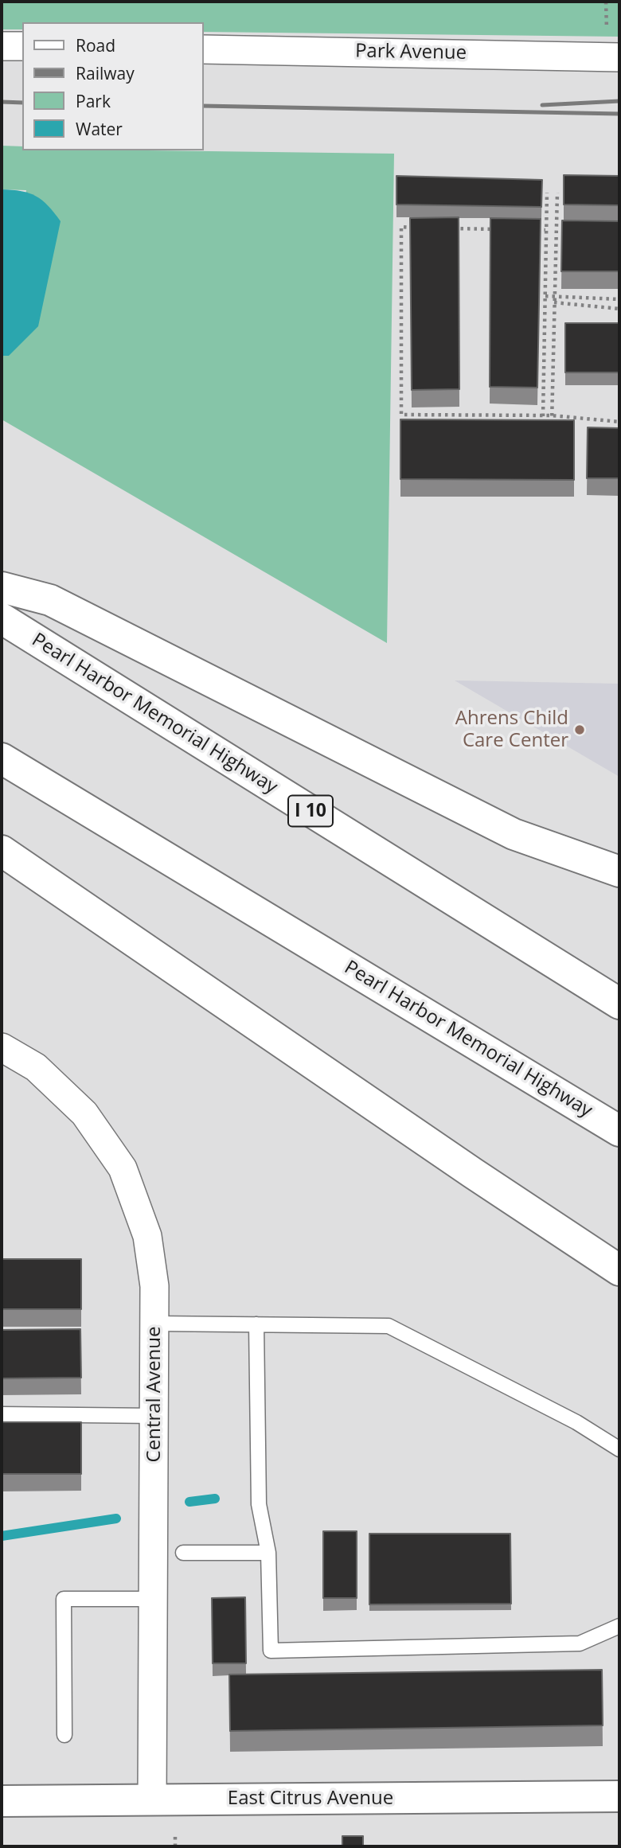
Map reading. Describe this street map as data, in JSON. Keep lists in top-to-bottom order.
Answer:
{
  "streets": {
    "main road": ["Pearl Harbor Memorial Highway", "I 10", "East Citrus Avenue"],
    "street": ["Park Avenue", "Central Avenue"]
  },
  "crossings": [
    ["Central Avenue", "East Citrus Avenue"]
  ],
  "places": ["Ahrens Child Care Center"],
  "legend": [
    "Road",
    "Railway",
    "Park",
    "Water"
  ]
}
